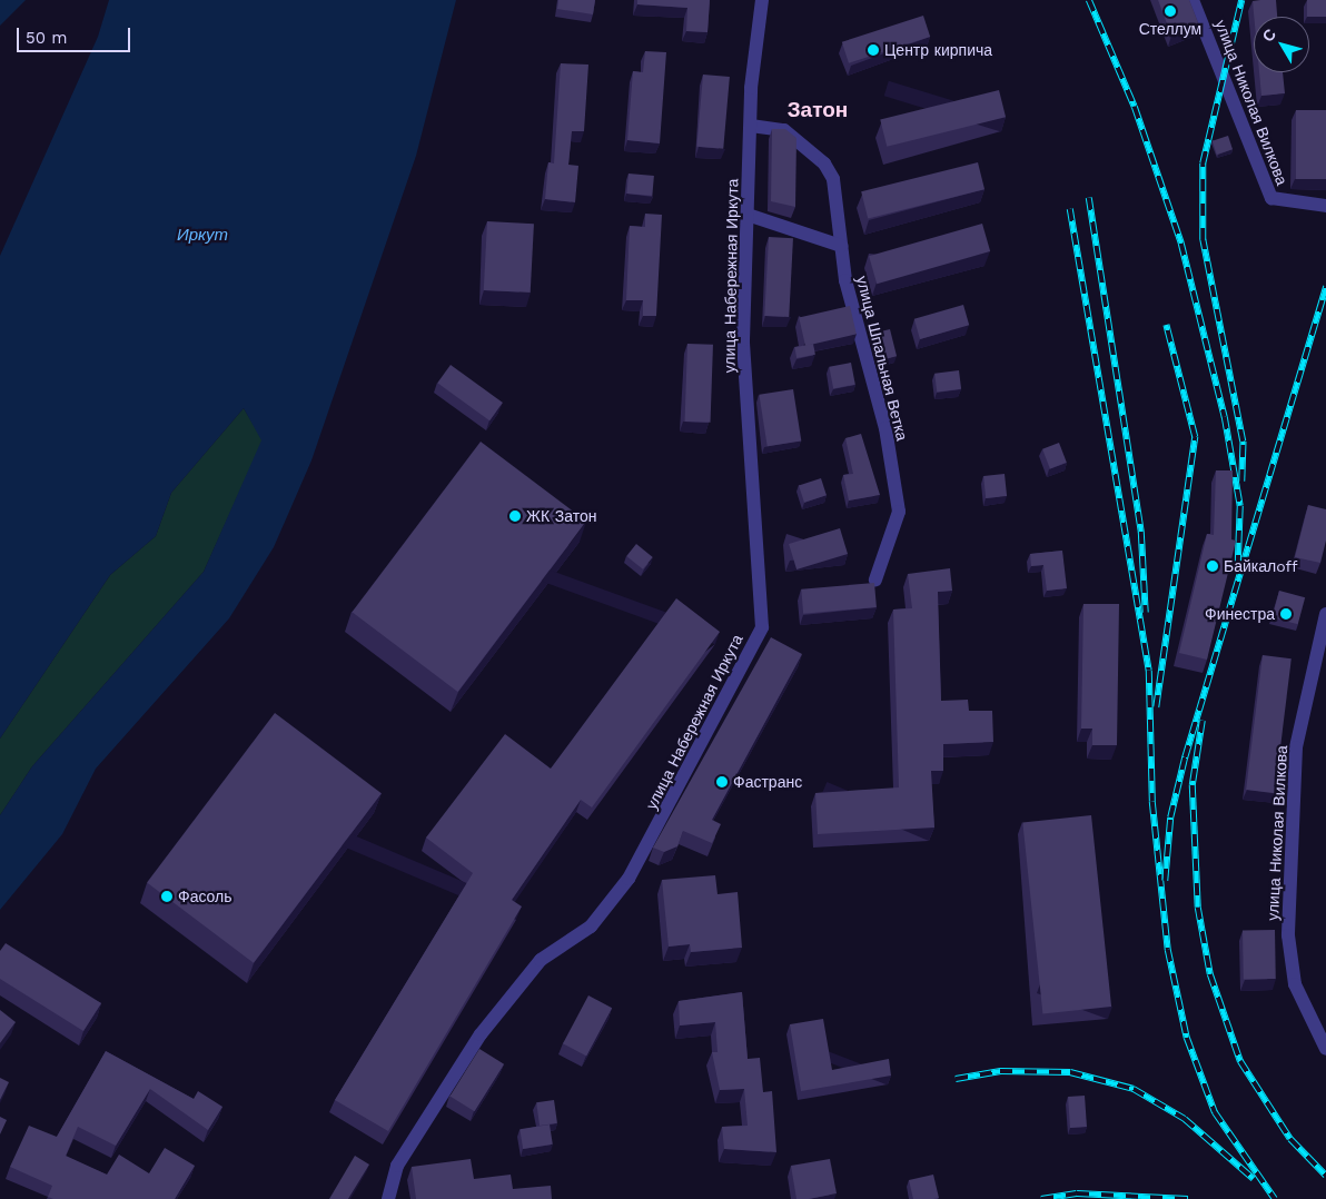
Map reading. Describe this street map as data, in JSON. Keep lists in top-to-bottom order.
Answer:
{
  "streets": {
    "street": ["улица Николая Вилкова", "улица Набережная Иркута", "улица Шпальная Ветка"]
  },
  "crossings": [
    ["улица Набережная Иркута", "улица Шпальная Ветка"]
  ],
  "districts": ["Затон"],
  "water": ["Иркут"],
  "places": [
    "Стеллум",
    "Центр кирпича",
    "ЖК Затон",
    "Байкалoff",
    "Финестра",
    "Фастранс",
    "Фасоль"
  ],
  "scale_bar": "50 m",
  "north": "top left"
}
